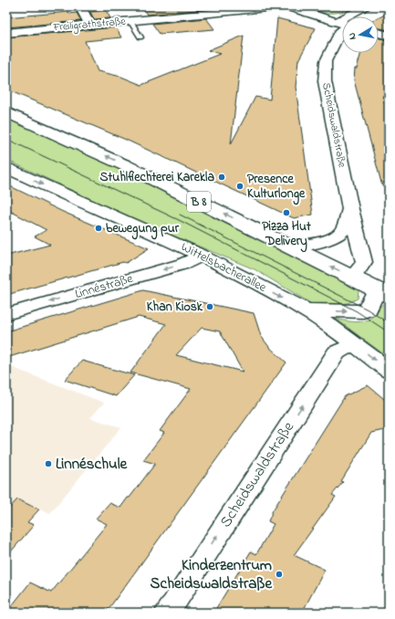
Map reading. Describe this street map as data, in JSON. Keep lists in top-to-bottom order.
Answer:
{
  "streets": {
    "main road": ["B 8", "Wittelsbacherallee"],
    "street": ["Freiligrathstraße", "Scheidswaldstraße", "Linnéstraße"]
  },
  "crossings": [
    ["Scheidswaldstraße", "B 8"],
    ["Scheidswaldstraße", "Wittelsbacherallee"],
    ["Wittelsbacherallee", "Linnéstraße"]
  ],
  "one_way": ["Scheidswaldstraße", "Linnéstraße"],
  "places": [
    "Stuhlflechterei Karekla",
    "Presence Kulturlonge",
    "Pizza Hut Delivery",
    "bewegung pur",
    "Khan Kiosk",
    "Linnéschule",
    "Kinderzentrum Scheidswaldstraße"
  ],
  "north": "left"
}
